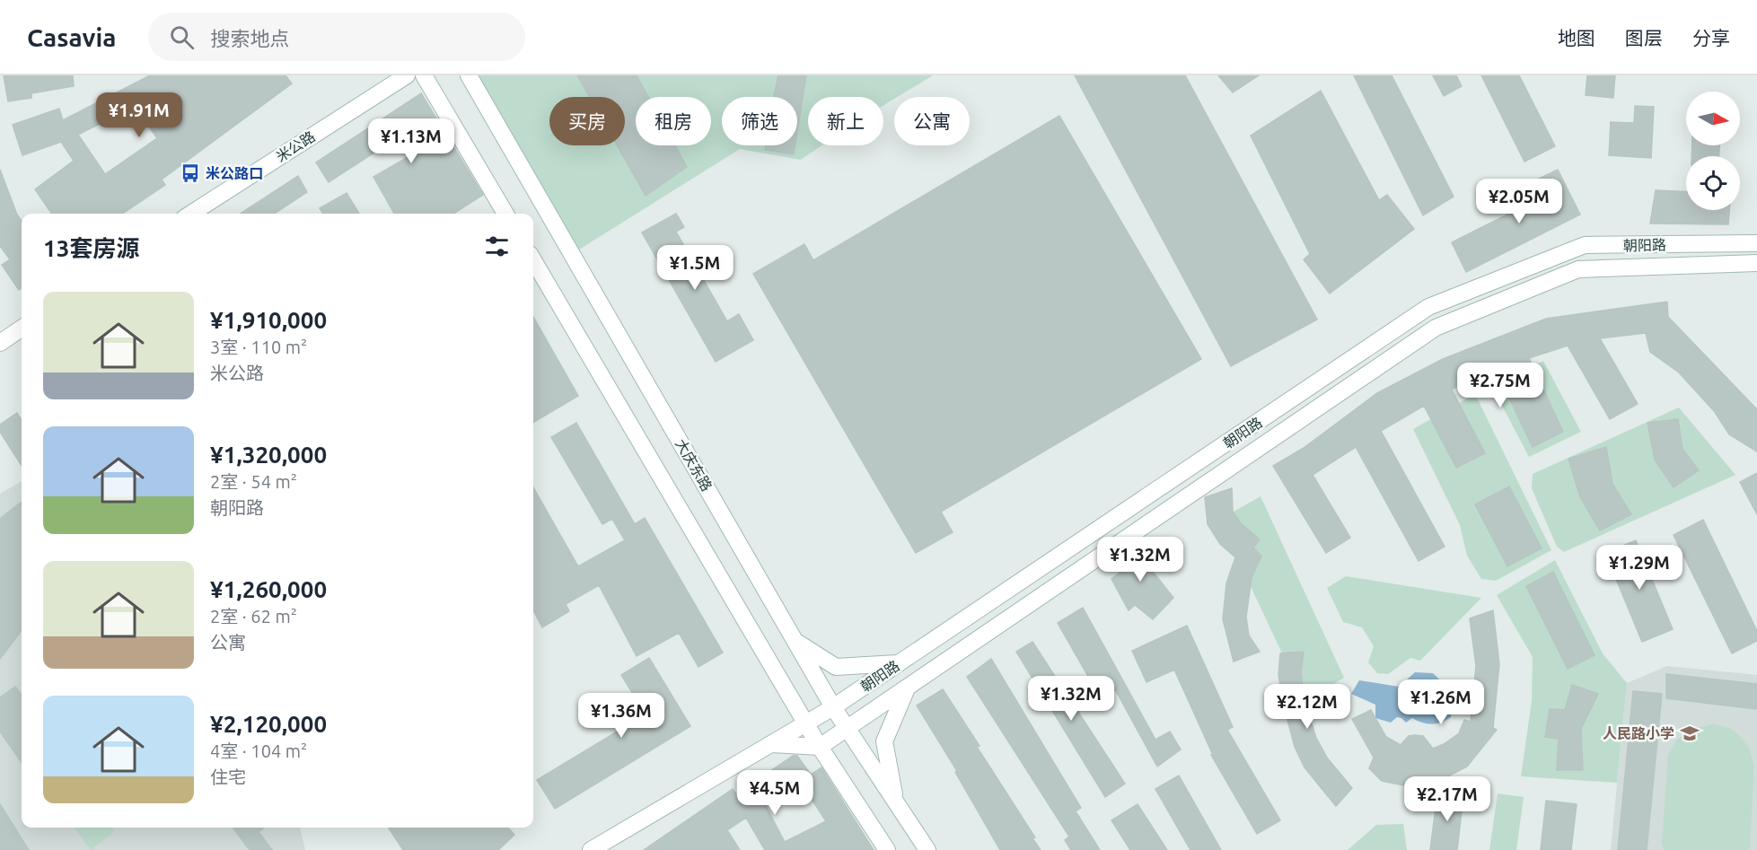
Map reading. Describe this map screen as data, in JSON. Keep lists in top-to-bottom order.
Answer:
{
  "streets": {
    "main road": ["米公路", "朝阳路", "大庆东路"]
  },
  "crossings": [
    ["朝阳路", "大庆东路"]
  ],
  "places": {
    "bus stop": ["米公路口"],
    "school or university": ["人民路小学"]
  },
  "north": "right",
  "page": {
    "header": "Casavia",
    "search": "搜索地点",
    "nav": ["地图", "图层", "分享"],
    "price": [
      "¥1.91M",
      "¥1.13M",
      "¥2.05M",
      "¥1.5M",
      "¥2.75M",
      "¥1.32M",
      "¥1.29M",
      "¥1.32M",
      "¥1.26M",
      "¥2.12M",
      "¥1.36M",
      "¥4.5M",
      "¥2.17M"
    ],
    "chip": [
      "买房",
      "租房",
      "筛选",
      "新上",
      "公寓"
    ],
    "heading": "13套房源",
    "list": [
      {
        "name": "¥1,910,000",
        "note": "3室 · 110 m² · 米公路"
      },
      {
        "name": "¥1,320,000",
        "note": "2室 · 54 m² · 朝阳路"
      },
      {
        "name": "¥1,260,000",
        "note": "2室 · 62 m² · 公寓"
      },
      {
        "name": "¥2,120,000",
        "note": "4室 · 104 m² · 住宅"
      }
    ]
  }
}
